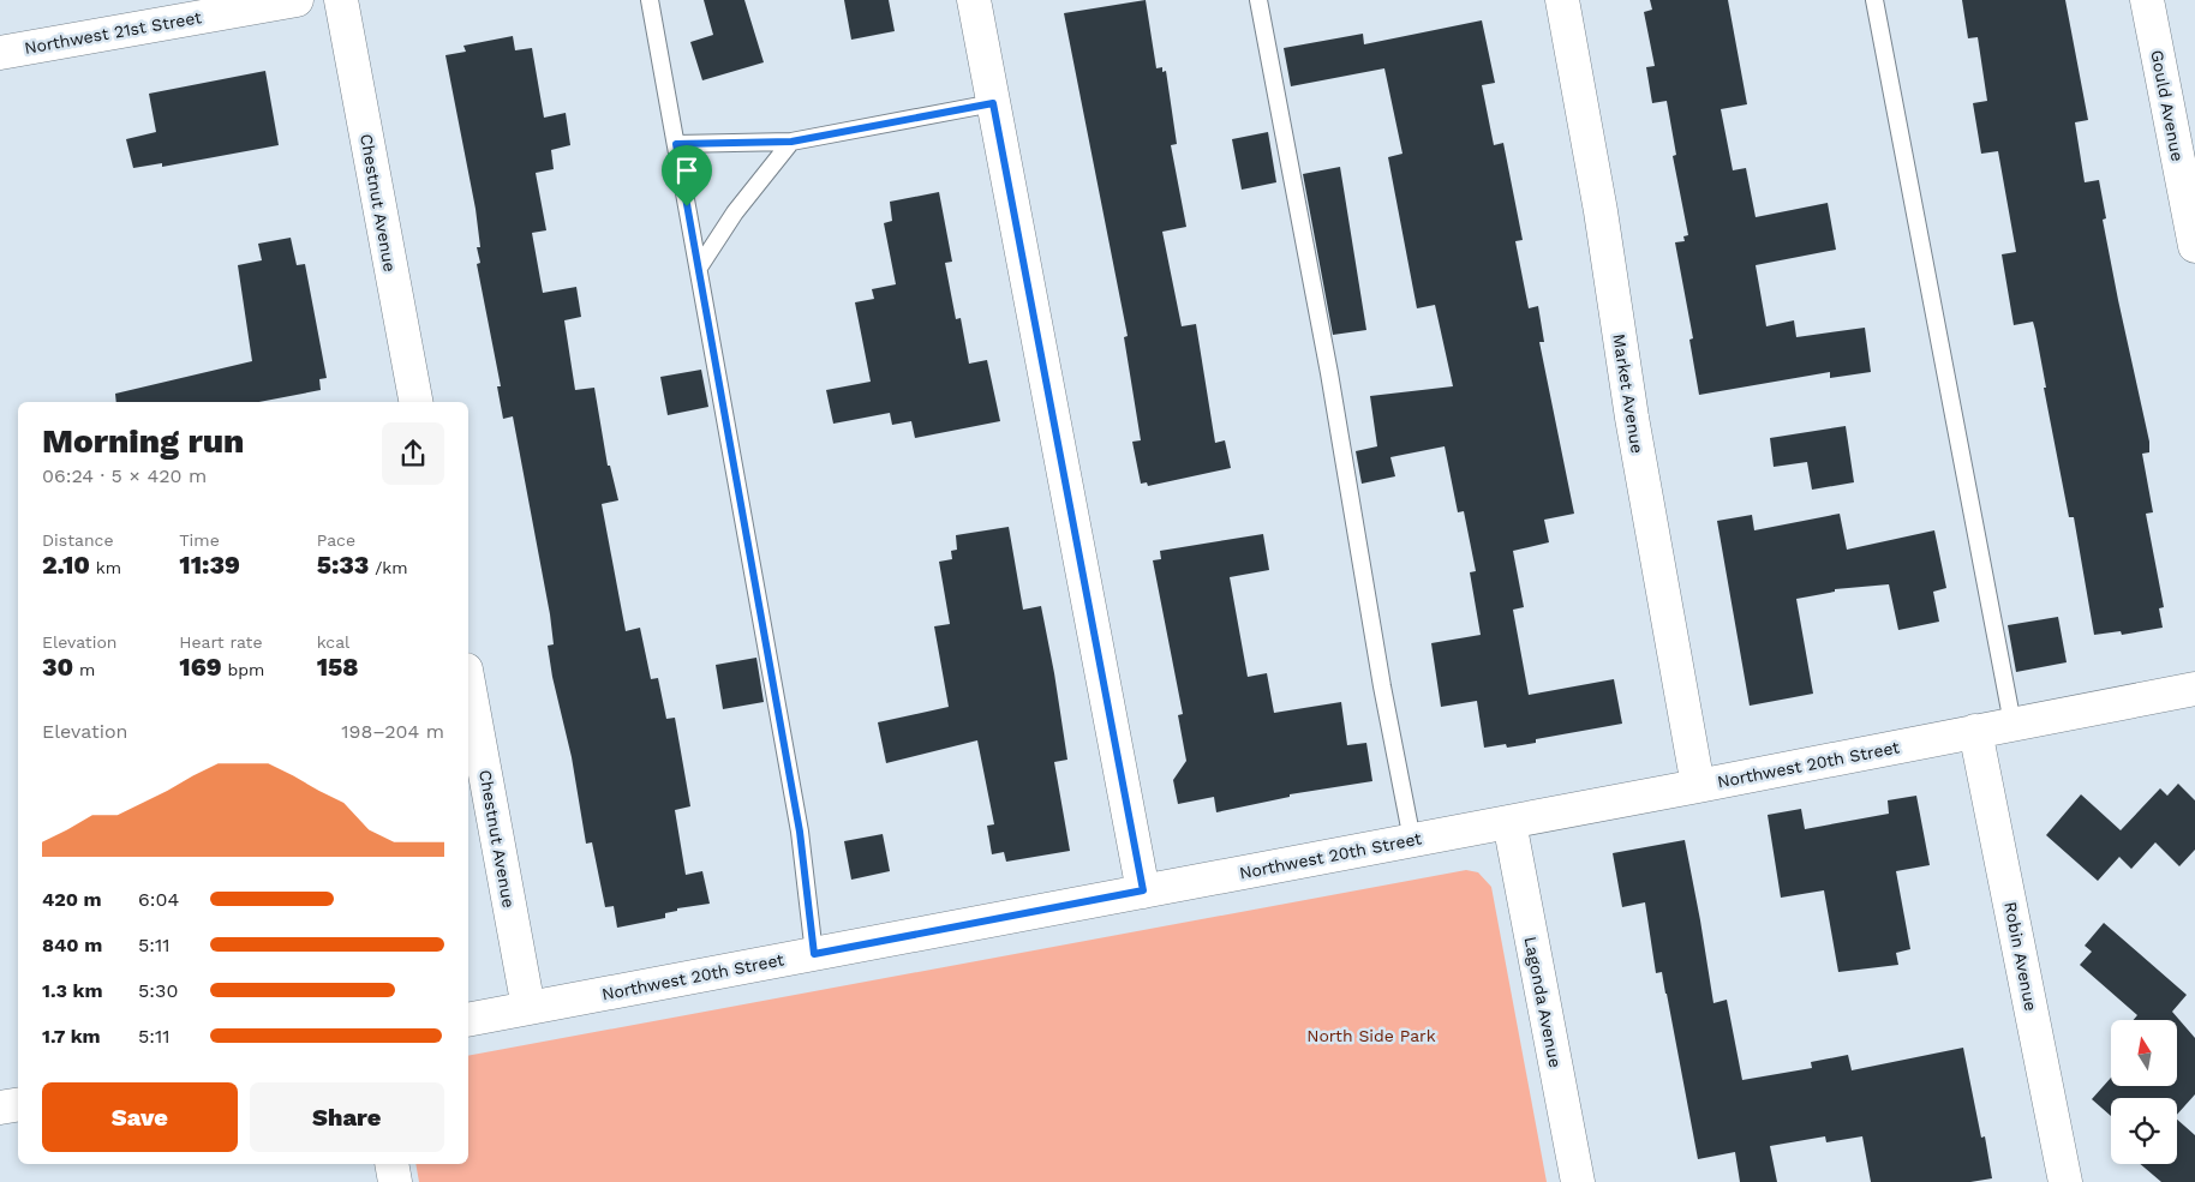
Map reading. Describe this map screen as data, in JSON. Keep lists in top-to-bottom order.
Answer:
{
  "streets": {
    "street": [
      "Northwest 21st Street",
      "Gould Avenue",
      "Chestnut Avenue",
      "Market Avenue",
      "Northwest 20th Street",
      "Robin Avenue",
      "Lagonda Avenue"
    ]
  },
  "crossings": [
    ["Chestnut Avenue", "Northwest 20th Street"],
    ["Market Avenue", "Northwest 20th Street"],
    ["Northwest 20th Street", "Robin Avenue"],
    ["Northwest 20th Street", "Lagonda Avenue"]
  ],
  "parks": ["North Side Park"],
  "north": "top",
  "page": {
    "heading": ["Morning run", "06:24 · 5 × 420 m"],
    "stats": [
      ["Distance", "2.10 km"],
      ["Time", "11:39"],
      ["Pace", "5:33 /km"],
      ["Elevation", "30 m"],
      ["Heart rate", "169 bpm"],
      ["kcal", "158"]
    ],
    "chart": ["Elevation", "198–204 m"],
    "list": [
      {
        "name": "420 m",
        "note": "6:04"
      },
      {
        "name": "840 m",
        "note": "5:11"
      },
      {
        "name": "1.3 km",
        "note": "5:30"
      },
      {
        "name": "1.7 km",
        "note": "5:11"
      }
    ],
    "buttons": ["Save", "Share"]
  }
}
